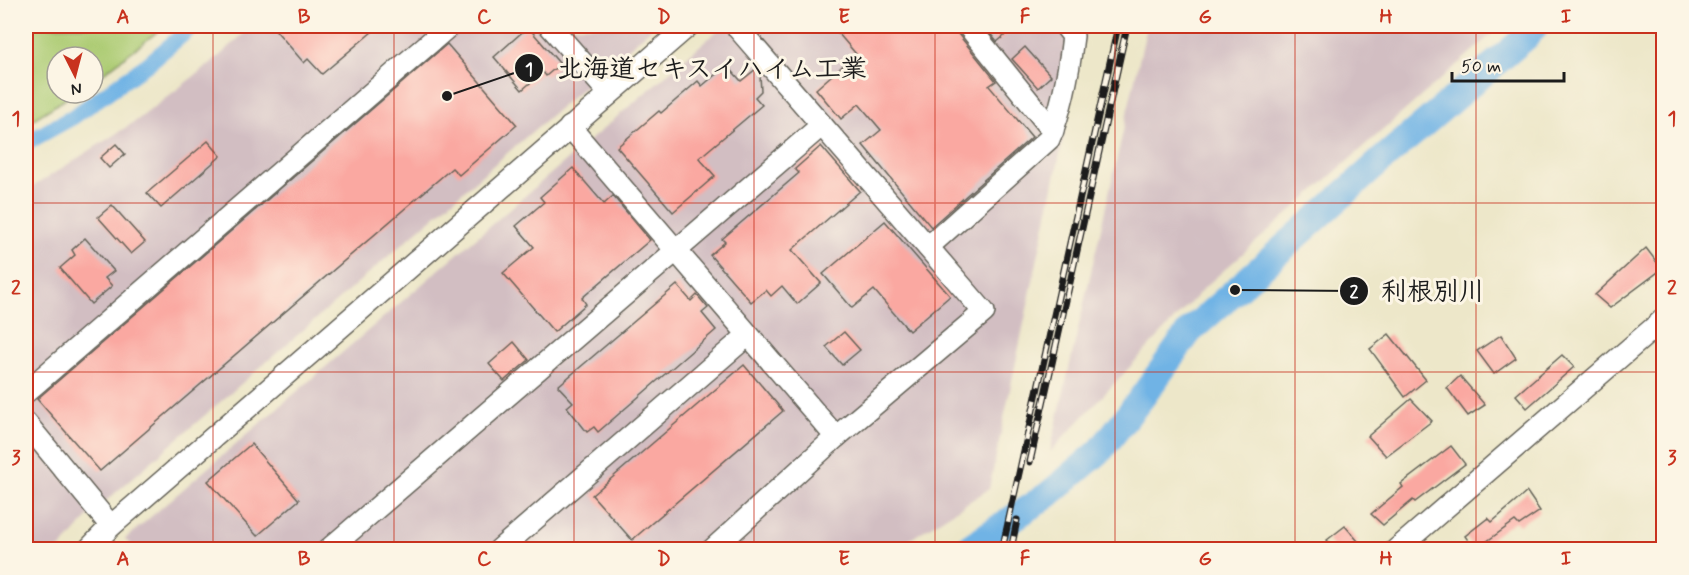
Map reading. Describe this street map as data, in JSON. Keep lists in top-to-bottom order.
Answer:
{
  "places": ["北海道セキスイハイム工業", "利根別川"],
  "scale_bar": "50 m",
  "north": "bottom",
  "grid": {
    "columns": [
      "A",
      "B",
      "C",
      "D",
      "E",
      "F",
      "G",
      "H",
      "I"
    ],
    "rows": ["1", "2", "3"]
  }
}
